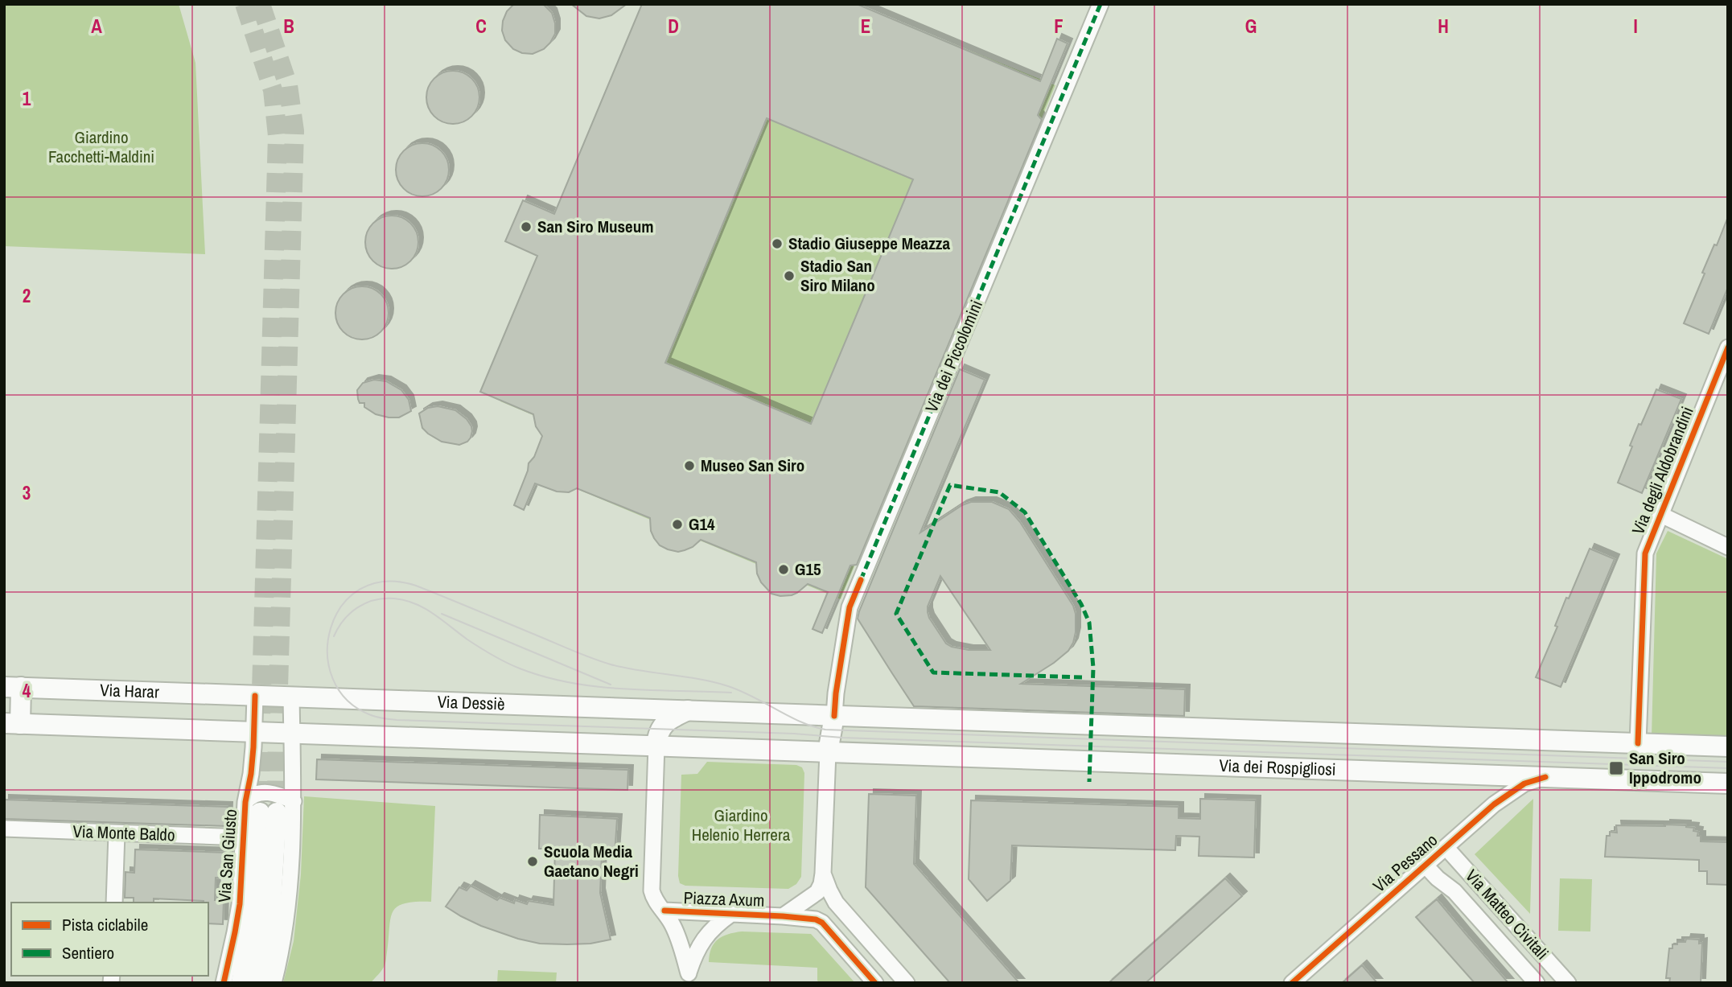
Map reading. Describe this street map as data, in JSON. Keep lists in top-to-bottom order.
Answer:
{
  "streets": {
    "main road": [
      "Via Harar",
      "Via Dessiè",
      "Via dei Rospigliosi",
      "Via San Giusto",
      "Piazza Axum"
    ],
    "street": [
      "Via dei Piccolomini",
      "Via degli Aldobrandini",
      "Via Monte Baldo",
      "Via Pessano",
      "Via Matteo Civitali"
    ]
  },
  "crossings": [
    ["Via dei Piccolomini", "Piazza Axum"],
    ["Via Harar", "Via Dessiè"],
    ["Via Harar", "Via San Giusto"],
    ["Via Dessiè", "Via San Giusto"],
    ["Via Dessiè", "Piazza Axum"],
    ["Via dei Rospigliosi", "Via Pessano"],
    ["Via dei Rospigliosi", "Piazza Axum"],
    ["Via Monte Baldo", "Via San Giusto"],
    ["Via Pessano", "Via Matteo Civitali"]
  ],
  "parks": ["Giardino Facchetti-Maldini", "Giardino Helenio Herrera"],
  "places": {
    "other": [
      "San Siro Museum",
      "Stadio Giuseppe Meazza",
      "Stadio San Siro Milano",
      "Museo San Siro",
      "G14",
      "G15",
      "Scuola Media Gaetano Negri"
    ],
    "transit": ["San Siro Ippodromo"]
  },
  "legend": ["Pista ciclabile", "Sentiero"],
  "grid": {
    "columns": [
      "A",
      "B",
      "C",
      "D",
      "E",
      "F",
      "G",
      "H",
      "I"
    ],
    "rows": [
      "1",
      "2",
      "3",
      "4"
    ]
  }
}
